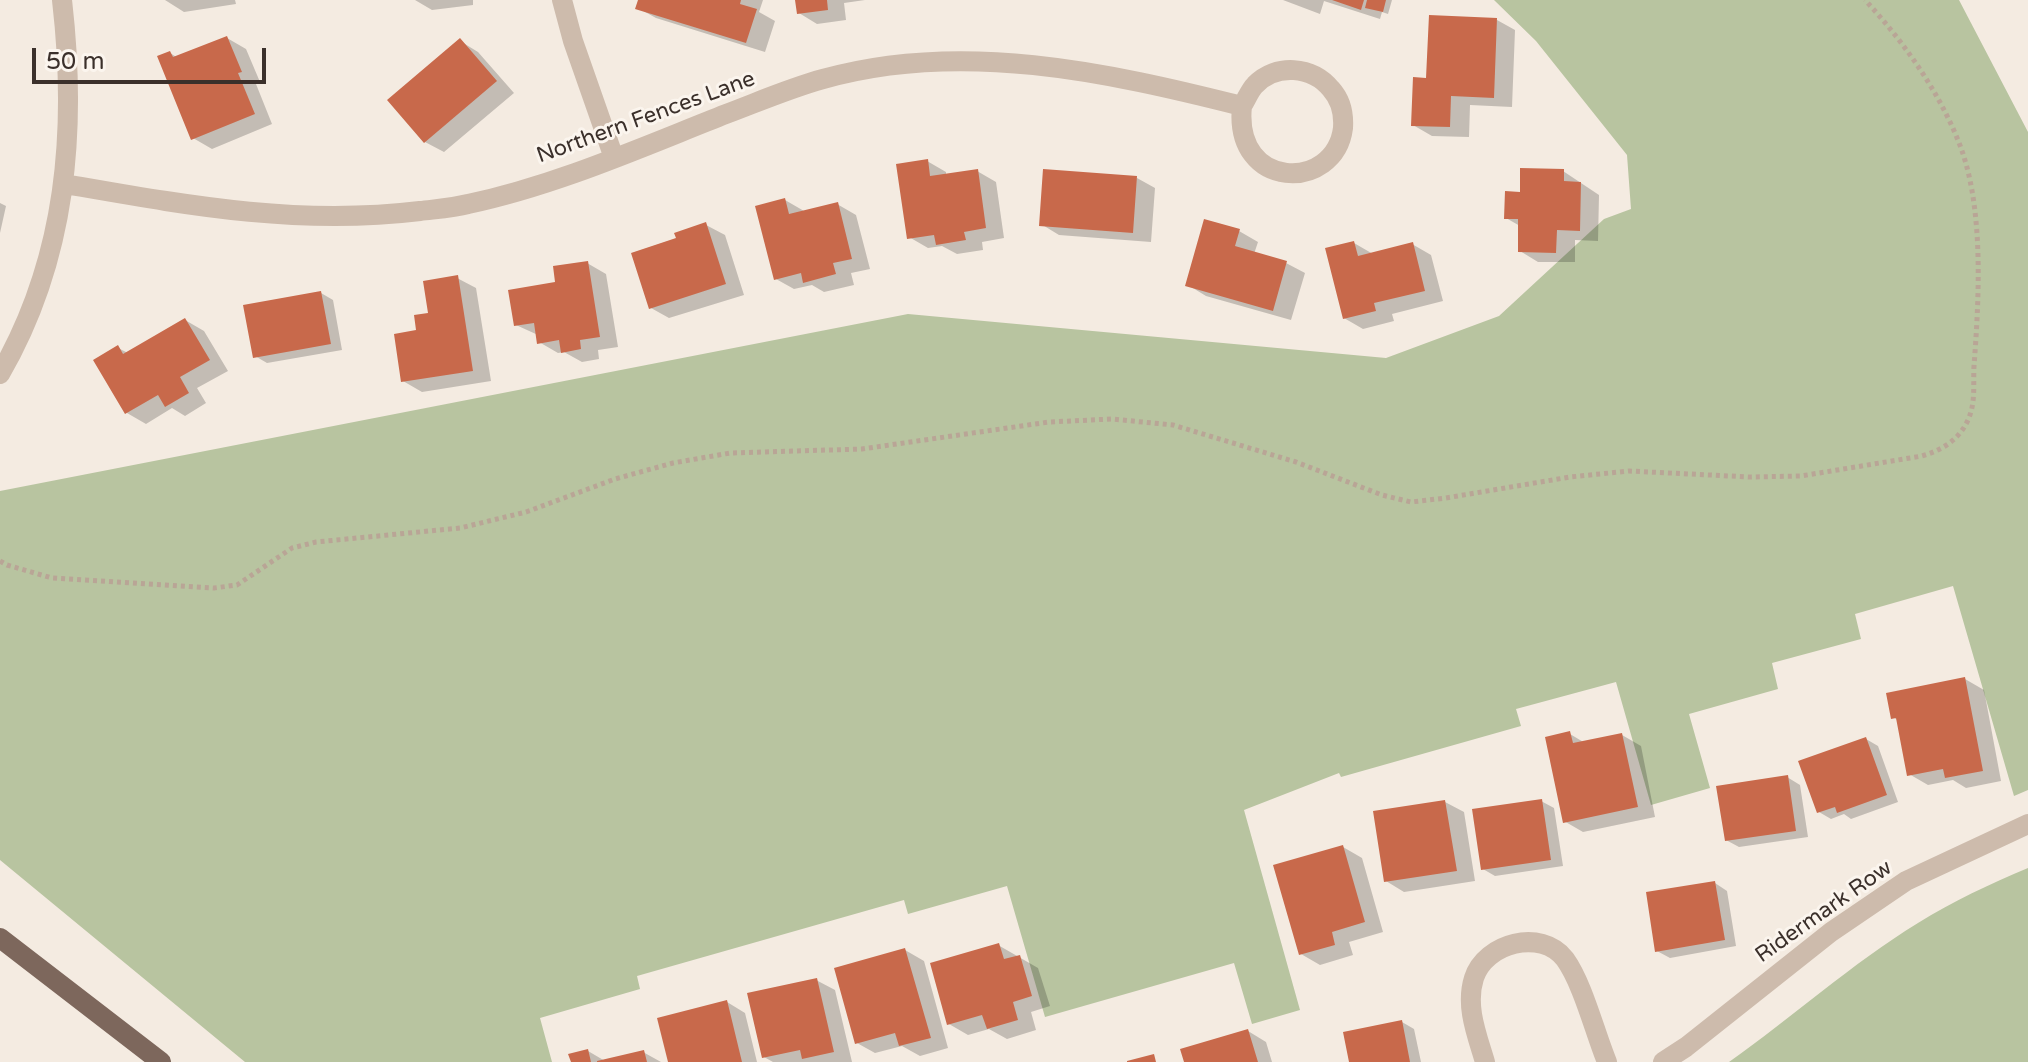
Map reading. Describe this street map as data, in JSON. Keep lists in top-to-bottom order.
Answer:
{
  "streets": {
    "street": ["Northern Fences Lane", "Ridermark Row"]
  },
  "scale_bar": "50 m"
}
